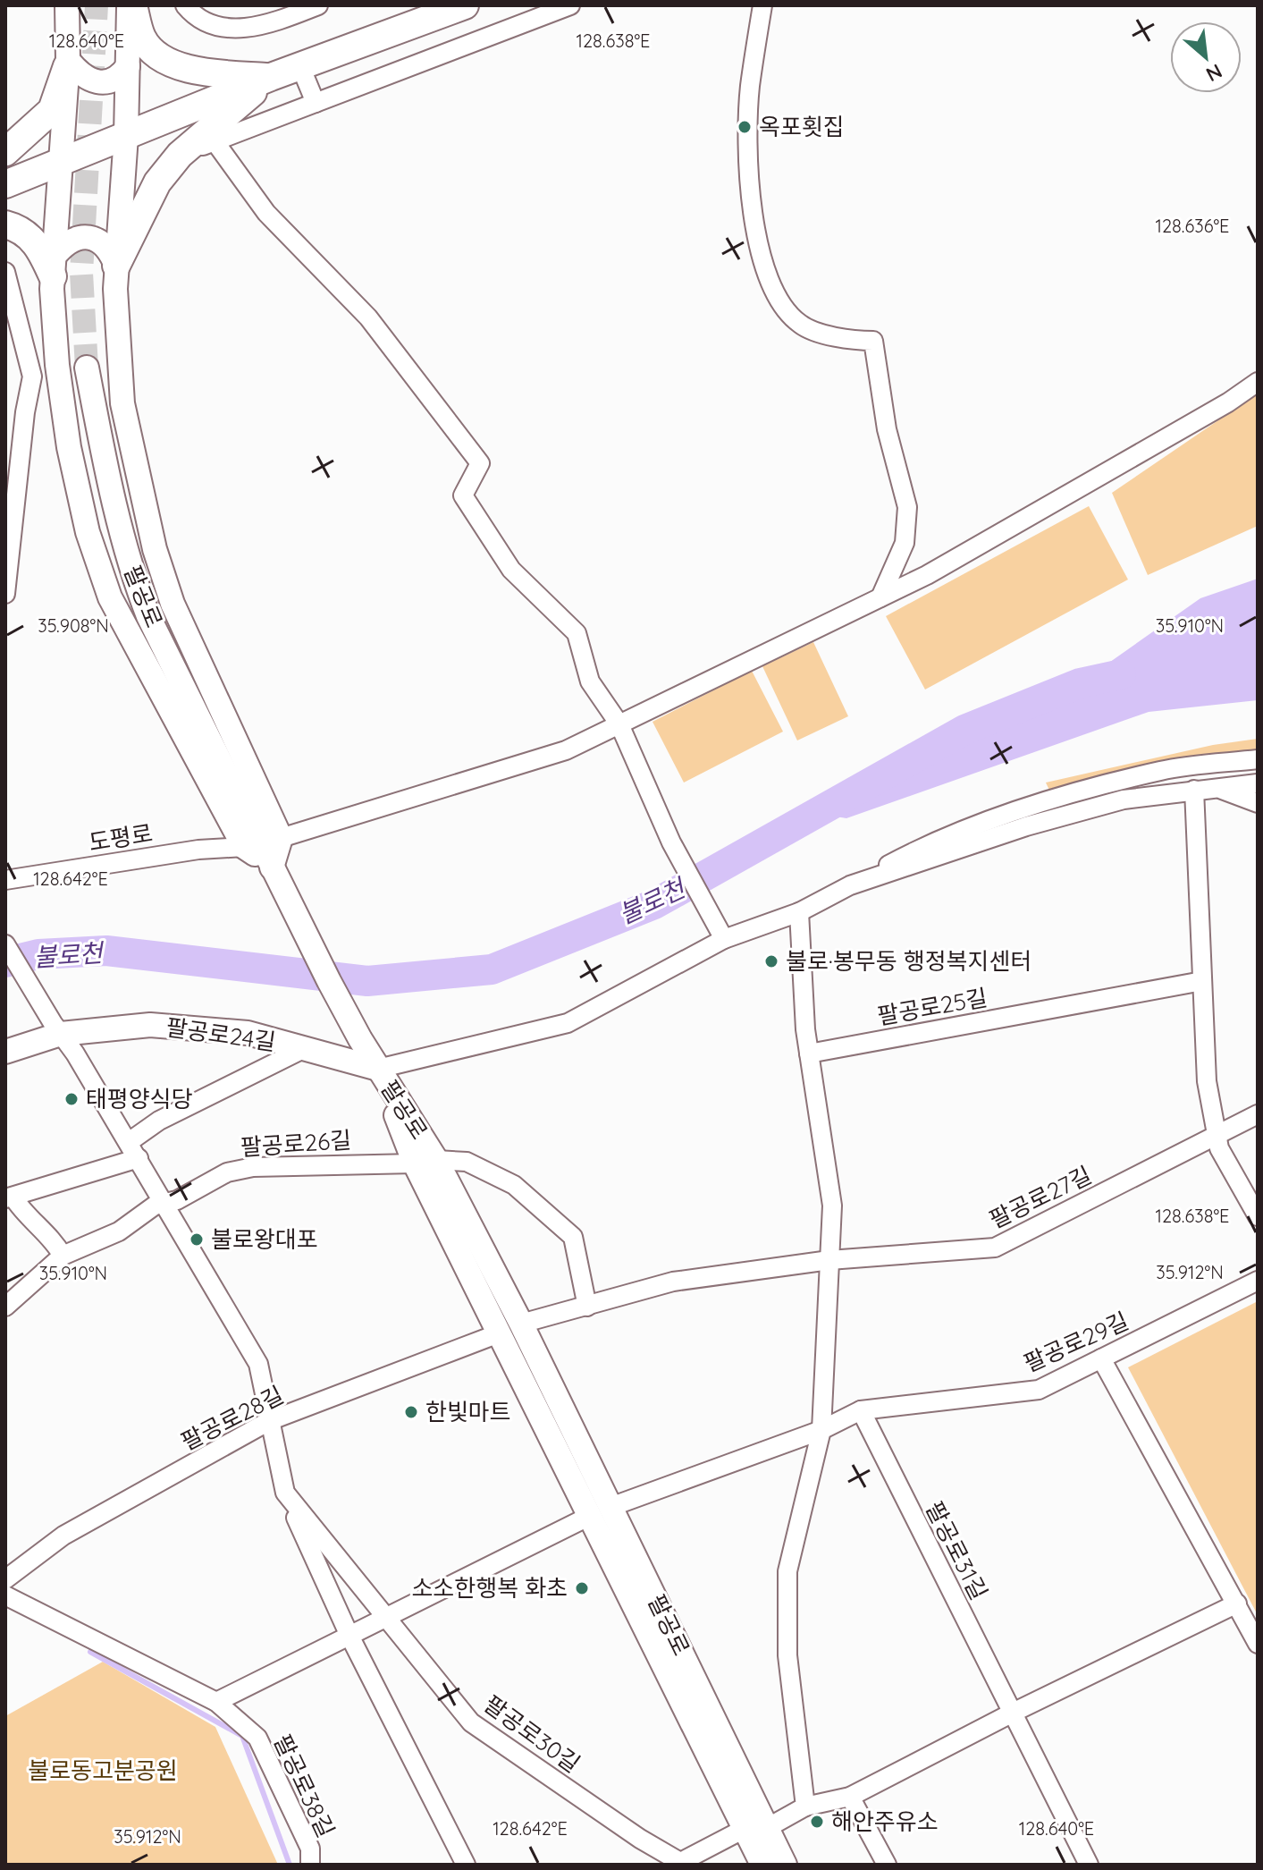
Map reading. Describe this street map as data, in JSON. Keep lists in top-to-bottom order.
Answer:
{
  "streets": {
    "main road": ["팔공로", "팔공로24길"],
    "street": [
      "도평로",
      "팔공로25길",
      "팔공로26길",
      "팔공로27길",
      "팔공로29길",
      "팔공로28길",
      "팔공로31길",
      "팔공로30길",
      "팔공로38길"
    ]
  },
  "crossings": [
    ["팔공로", "팔공로24길"],
    ["팔공로", "팔공로26길"],
    ["팔공로", "팔공로27길"],
    ["팔공로", "팔공로29길"],
    ["팔공로", "팔공로28길"],
    ["팔공로26길", "팔공로27길"],
    ["팔공로26길", "팔공로30길"],
    ["팔공로29길", "팔공로31길"],
    ["팔공로28길", "팔공로30길"]
  ],
  "water": ["불로천"],
  "parks": ["불로동고분공원"],
  "places": [
    "옥포횟집",
    "불로·봉무동 행정복지센터",
    "태평양식당",
    "불로왕대포",
    "한빛마트",
    "소소한행복 화초",
    "해안주유소"
  ],
  "north": "bottom right",
  "coordinates": [
    "128.640°E",
    "128.638°E",
    "128.636°E",
    "35.910°N",
    "35.908°N",
    "128.642°E",
    "35.912°N"
  ]
}
